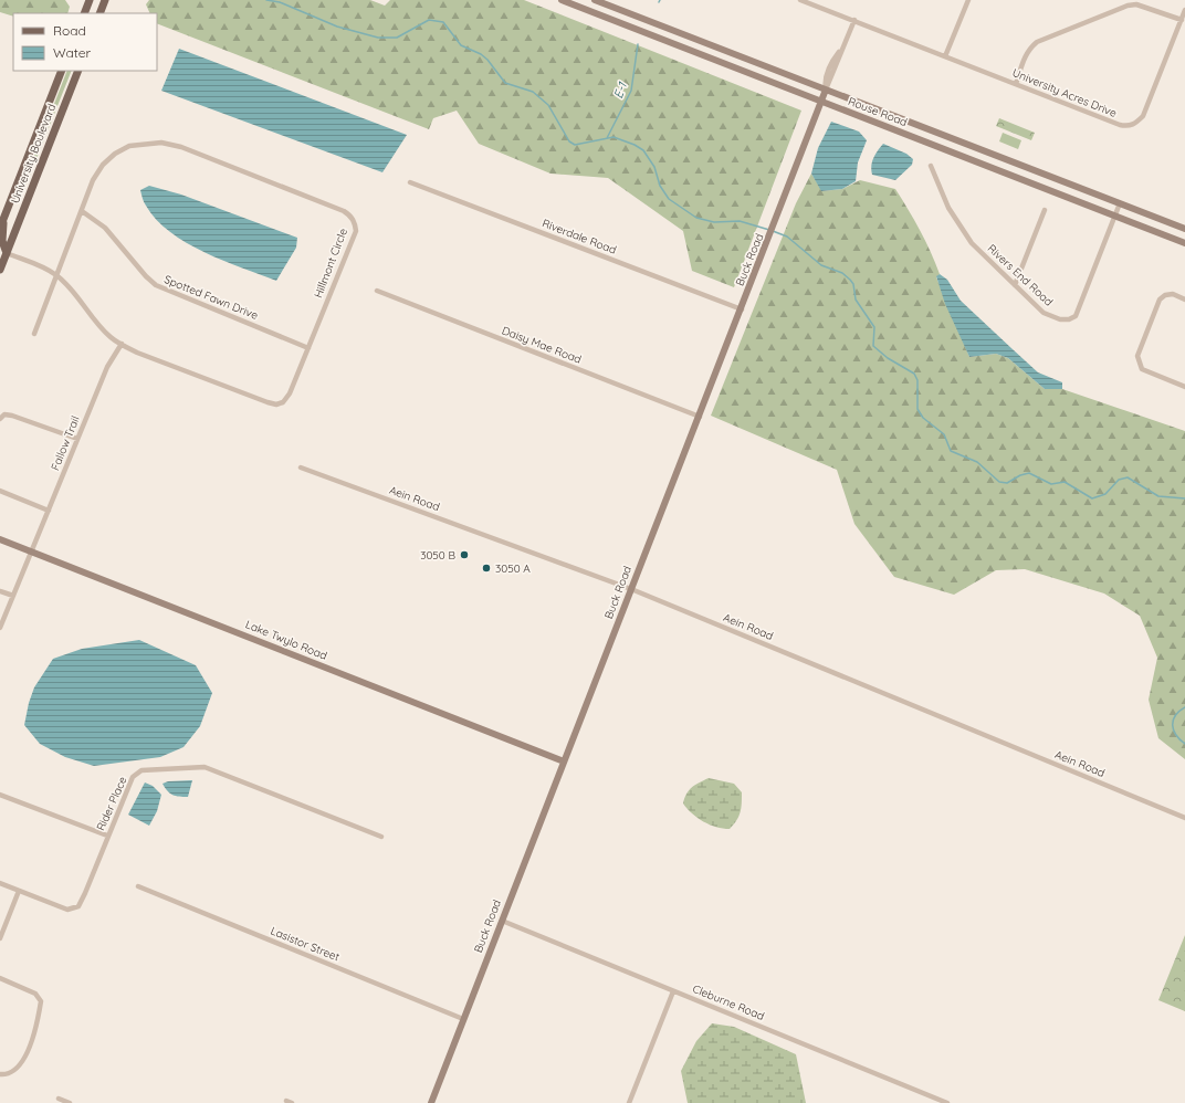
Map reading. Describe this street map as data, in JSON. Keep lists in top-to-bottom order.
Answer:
{
  "streets": {
    "main road": ["University Boulevard"],
    "street": [
      "University Acres Drive",
      "Rouse Road",
      "Riverdale Road",
      "Buck Road",
      "Hillmont Circle",
      "Rivers End Road",
      "Spotted Fawn Drive",
      "Daisy Mae Road",
      "Fallow Trail",
      "Aein Road",
      "Lake Twylo Road",
      "Rider Place",
      "Lasistor Street",
      "Cleburne Road"
    ]
  },
  "crossings": [
    ["University Acres Drive", "Buck Road"],
    ["Rouse Road", "Buck Road"],
    ["Rouse Road", "Rivers End Road"],
    ["University Boulevard", "Hillmont Circle"],
    ["Riverdale Road", "Buck Road"],
    ["Buck Road", "Daisy Mae Road"],
    ["Buck Road", "Aein Road"],
    ["Buck Road", "Lake Twylo Road"],
    ["Buck Road", "Lasistor Street"],
    ["Buck Road", "Cleburne Road"],
    ["Hillmont Circle", "Spotted Fawn Drive"],
    ["Hillmont Circle", "Fallow Trail"],
    ["Fallow Trail", "Lake Twylo Road"]
  ],
  "water": ["E-1"],
  "places": ["3050 B", "3050 A"],
  "legend": ["Road", "Water"]
}
